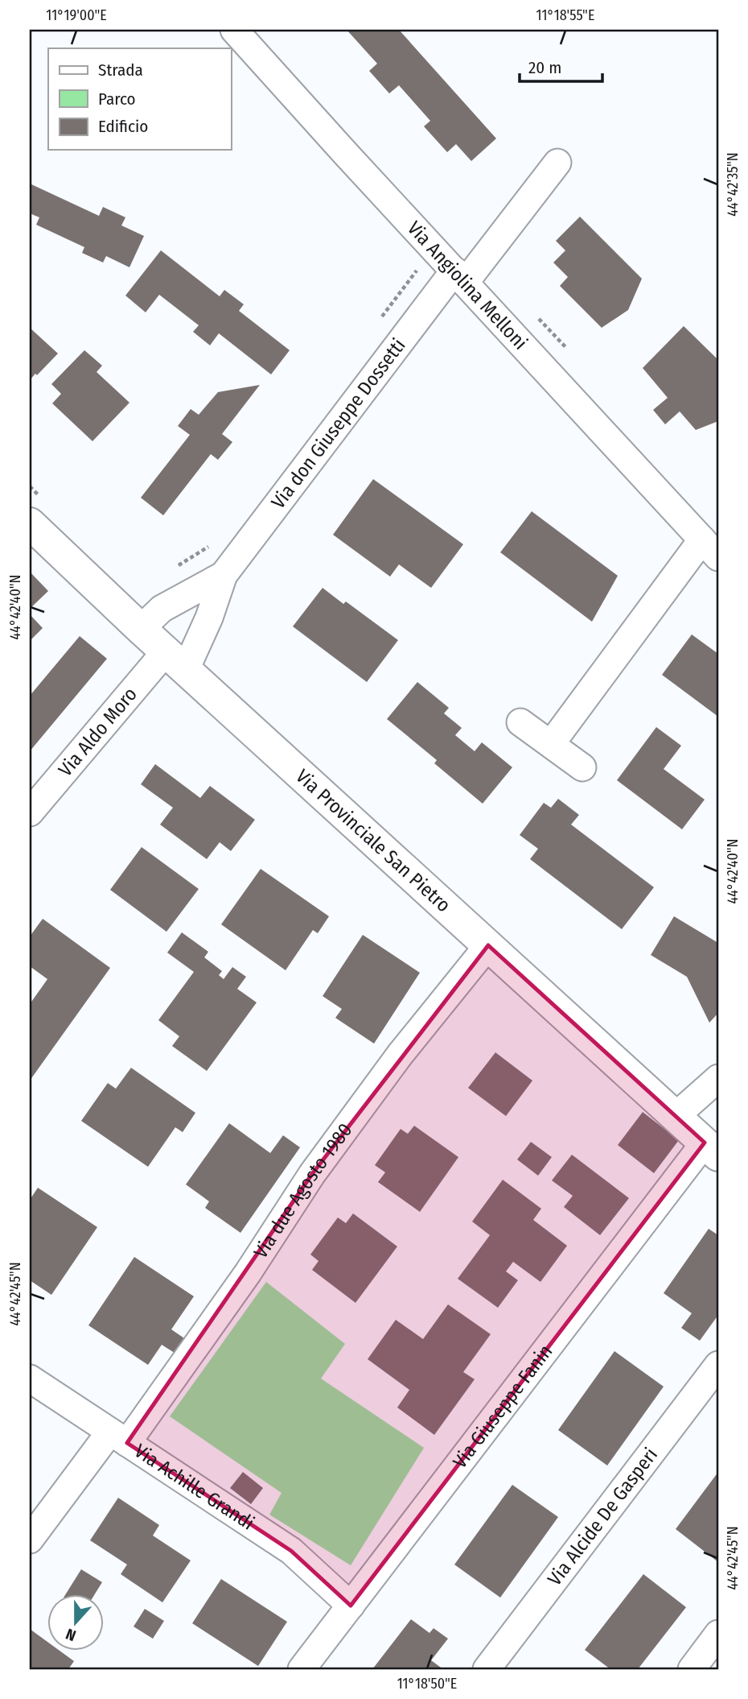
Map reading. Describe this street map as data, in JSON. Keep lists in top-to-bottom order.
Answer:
{
  "streets": {
    "main road": ["Via Provinciale San Pietro"],
    "street": [
      "Via Angiolina Melloni",
      "Via don Giuseppe Dossetti",
      "Via Aldo Moro",
      "Via due Agosto 1980",
      "Via Giuseppe Fanin",
      "Via Achille Grandi",
      "Via Alcide De Gasperi"
    ]
  },
  "crossings": [
    ["Via Angiolina Melloni", "Via don Giuseppe Dossetti"],
    ["Via don Giuseppe Dossetti", "Via Aldo Moro"],
    ["Via don Giuseppe Dossetti", "Via Provinciale San Pietro"],
    ["Via Aldo Moro", "Via Provinciale San Pietro"],
    ["Via Provinciale San Pietro", "Via due Agosto 1980"],
    ["Via Provinciale San Pietro", "Via Giuseppe Fanin"],
    ["Via due Agosto 1980", "Via Achille Grandi"],
    ["Via Giuseppe Fanin", "Via Achille Grandi"]
  ],
  "legend": ["Strada", "Parco", "Edificio"],
  "scale_bar": "20 m",
  "north": "bottom",
  "coordinates": [
    "11°19'00\"E",
    "11°18'55\"E",
    "44°42'35\"N",
    "44°42'40\"N",
    "44°42'45\"N",
    "11°18'50\"E"
  ]
}
